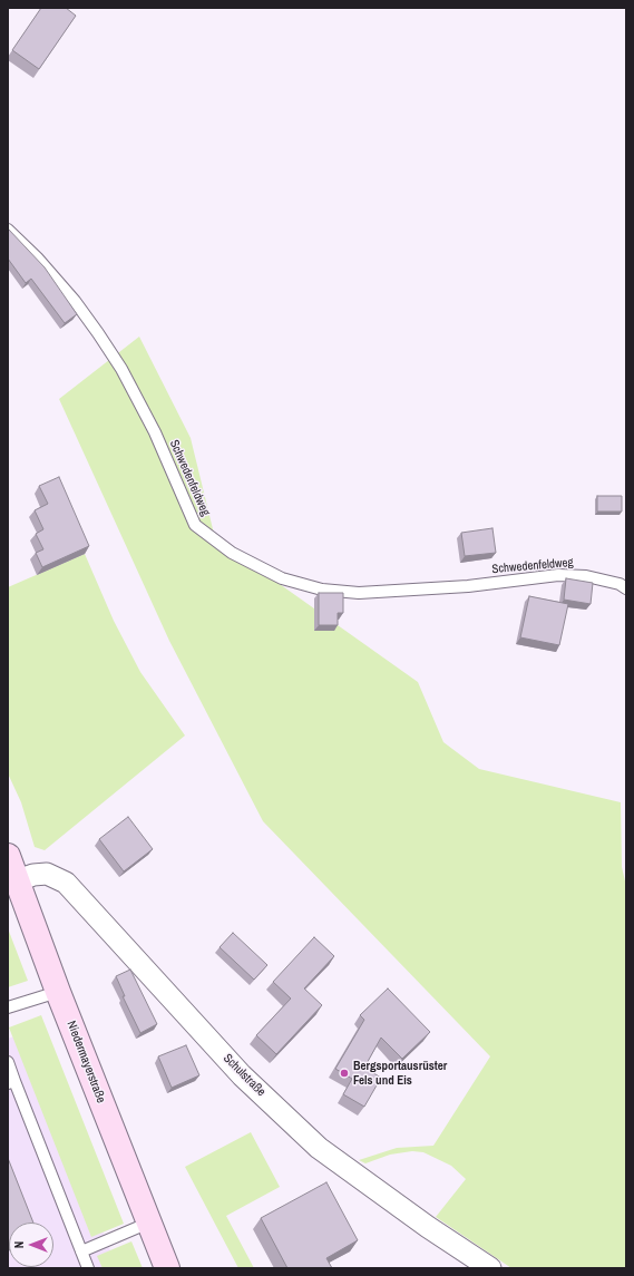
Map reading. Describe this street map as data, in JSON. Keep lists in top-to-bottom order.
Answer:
{
  "streets": {
    "main road": ["Niedermayerstraße"],
    "street": ["Schulstraße"],
    "lane": ["Schwedenfeldweg"]
  },
  "crossings": [
    ["Niedermayerstraße", "Schulstraße"]
  ],
  "places": ["Bergsportausrüster Fels und Eis"],
  "north": "left"
}
